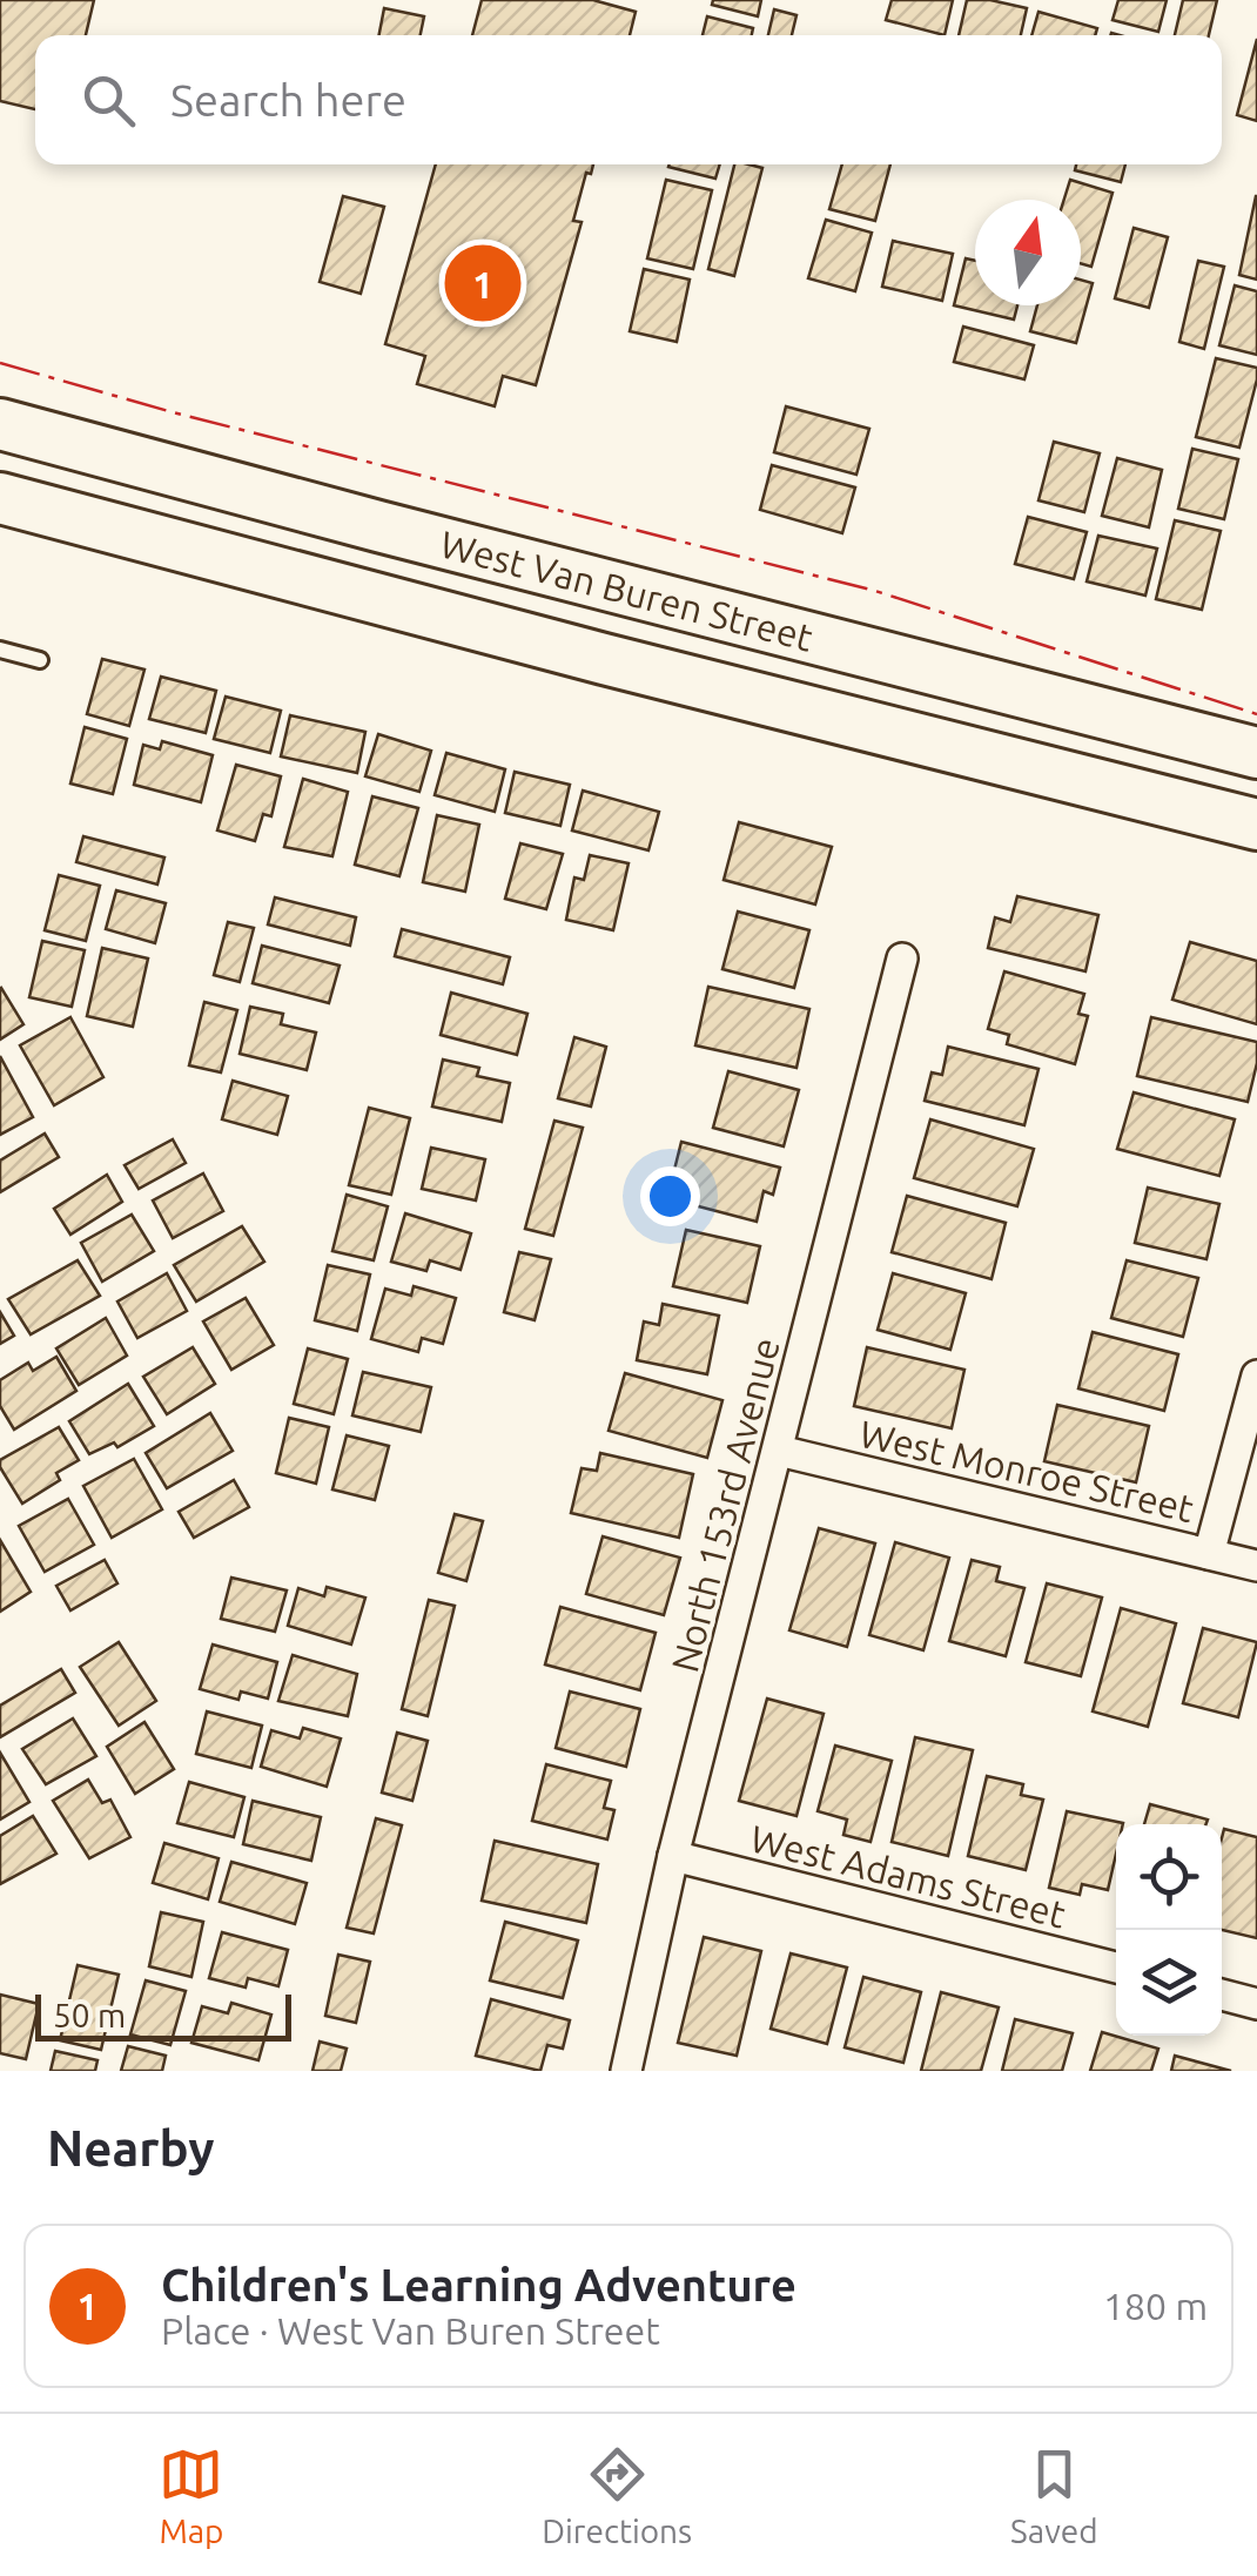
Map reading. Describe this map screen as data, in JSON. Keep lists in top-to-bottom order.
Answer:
{
  "streets": {
    "main road": ["West Van Buren Street"],
    "street": ["West Monroe Street", "North 153rd Avenue", "West Adams Street"]
  },
  "crossings": [
    ["West Monroe Street", "North 153rd Avenue"],
    ["North 153rd Avenue", "West Adams Street"]
  ],
  "scale_bar": "50 m",
  "north": "top",
  "page": {
    "search": "Search here",
    "pins": "1",
    "scale": "50 m",
    "heading": "Nearby",
    "list": [
      {
        "mark": "1",
        "name": "Children's Learning Adventure",
        "note": "Place · West Van Buren Street",
        "value": "180 m"
      }
    ],
    "nav": ["Map", "Directions", "Saved"]
  }
}
